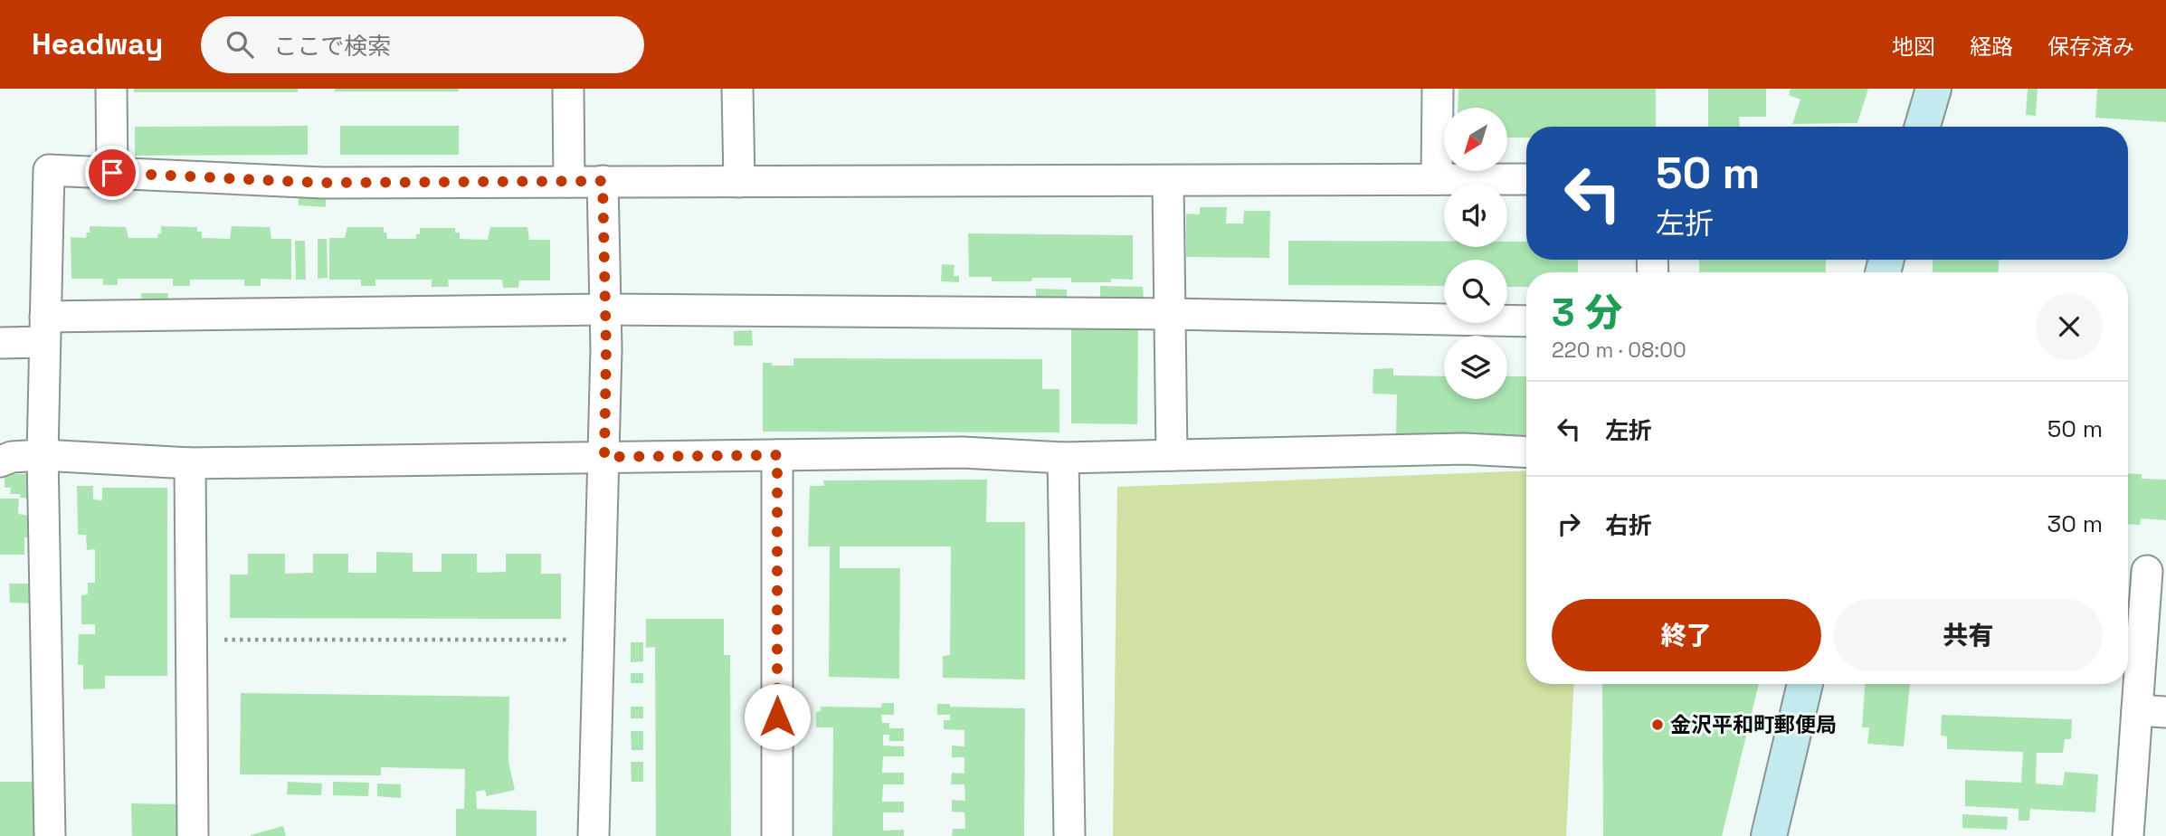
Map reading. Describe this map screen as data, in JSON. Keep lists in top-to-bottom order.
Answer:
{
  "places": ["金沢平和町郵便局"],
  "north": "bottom left",
  "page": {
    "header": "Headway",
    "search": "ここで検索",
    "nav": ["地図", "経路", "保存済み"],
    "turn": ["50 m", "左折"],
    "heading": ["3 分", "220 m · 08:00"],
    "list": [
      {
        "name": "左折",
        "value": "50 m"
      },
      {
        "name": "右折",
        "value": "30 m"
      }
    ],
    "buttons": ["終了", "共有"]
  }
}
